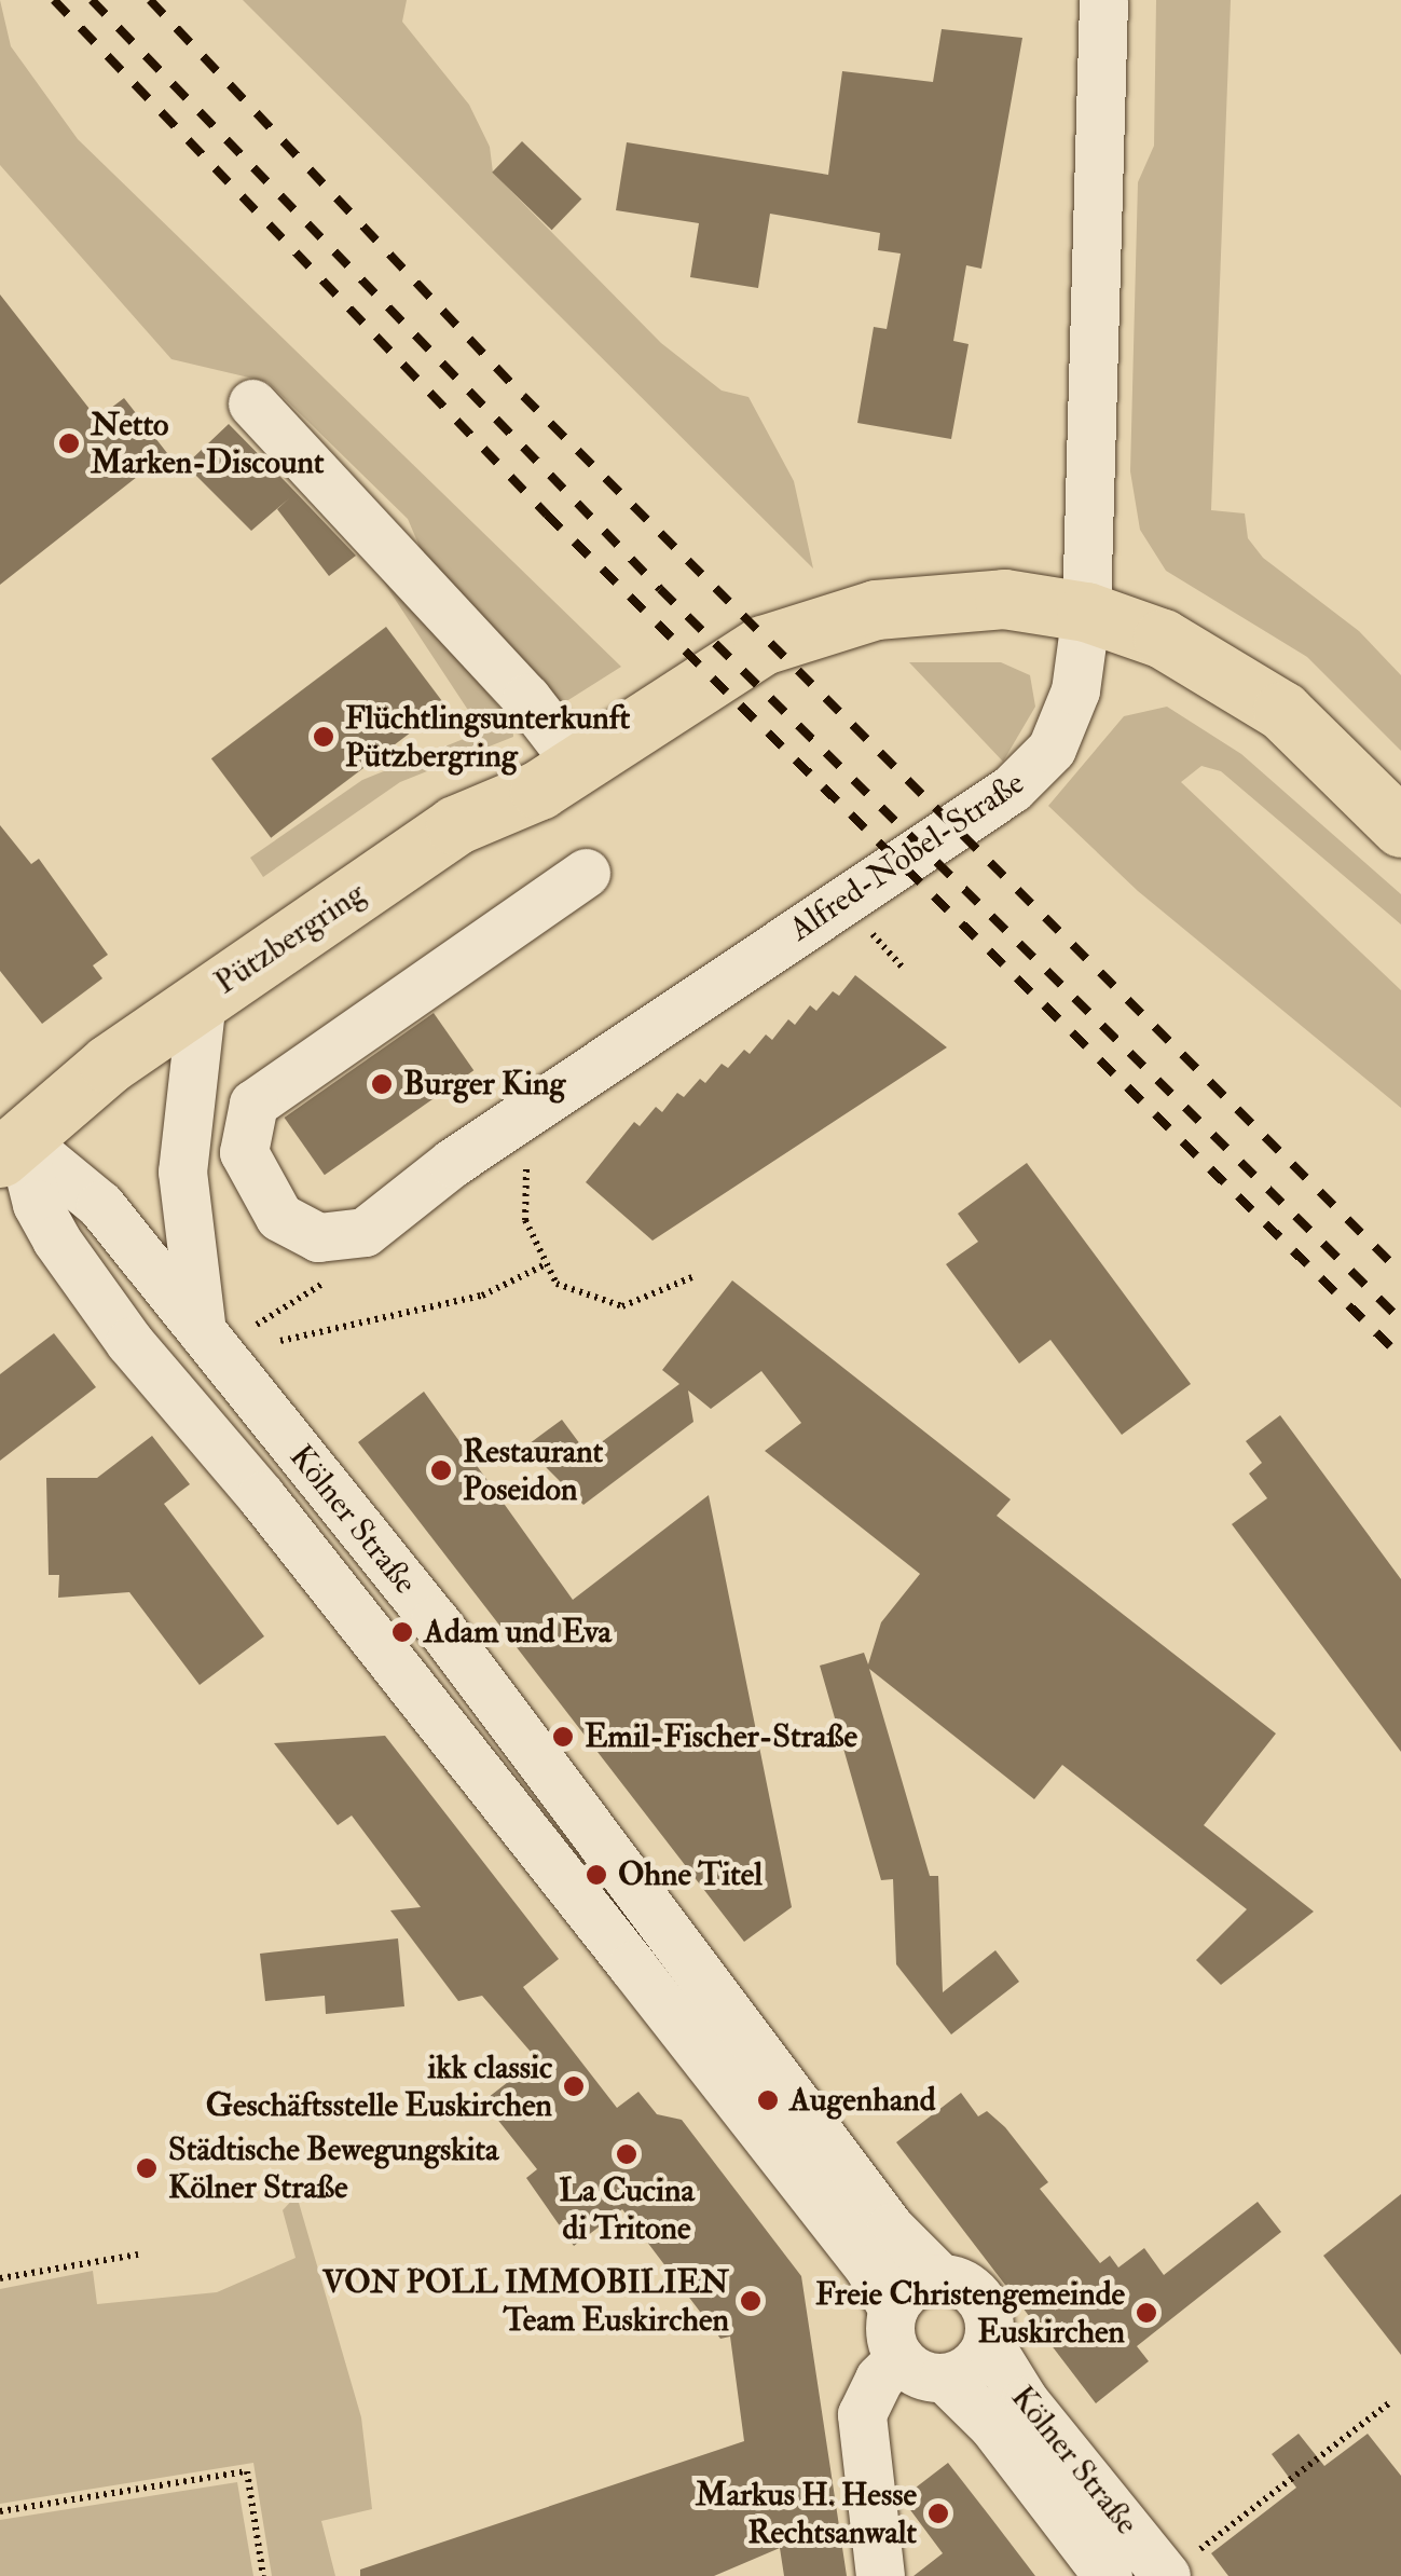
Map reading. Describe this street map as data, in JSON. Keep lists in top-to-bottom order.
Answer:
{
  "streets": {
    "main road": ["Pützbergring"],
    "street": ["Alfred-Nobel-Straße", "Kölner Straße"]
  },
  "crossings": [
    ["Alfred-Nobel-Straße", "Pützbergring"],
    ["Pützbergring", "Kölner Straße"]
  ],
  "places": [
    "Netto Marken-Discount",
    "Flüchtlingsunterkunft Pützbergring",
    "Burger King",
    "Restaurant Poseidon",
    "Adam und Eva",
    "Emil-Fischer-Straße",
    "Ohne Titel",
    "ikk classic Geschäftsstelle Euskirchen",
    "Augenhand",
    "La Cucina di Tritone",
    "Städtische Bewegungskita Kölner Straße",
    "VON POLL IMMOBILIEN Team Euskirchen",
    "Freie Christengemeinde Euskirchen",
    "Markus H. Hesse Rechtsanwalt"
  ]
}
